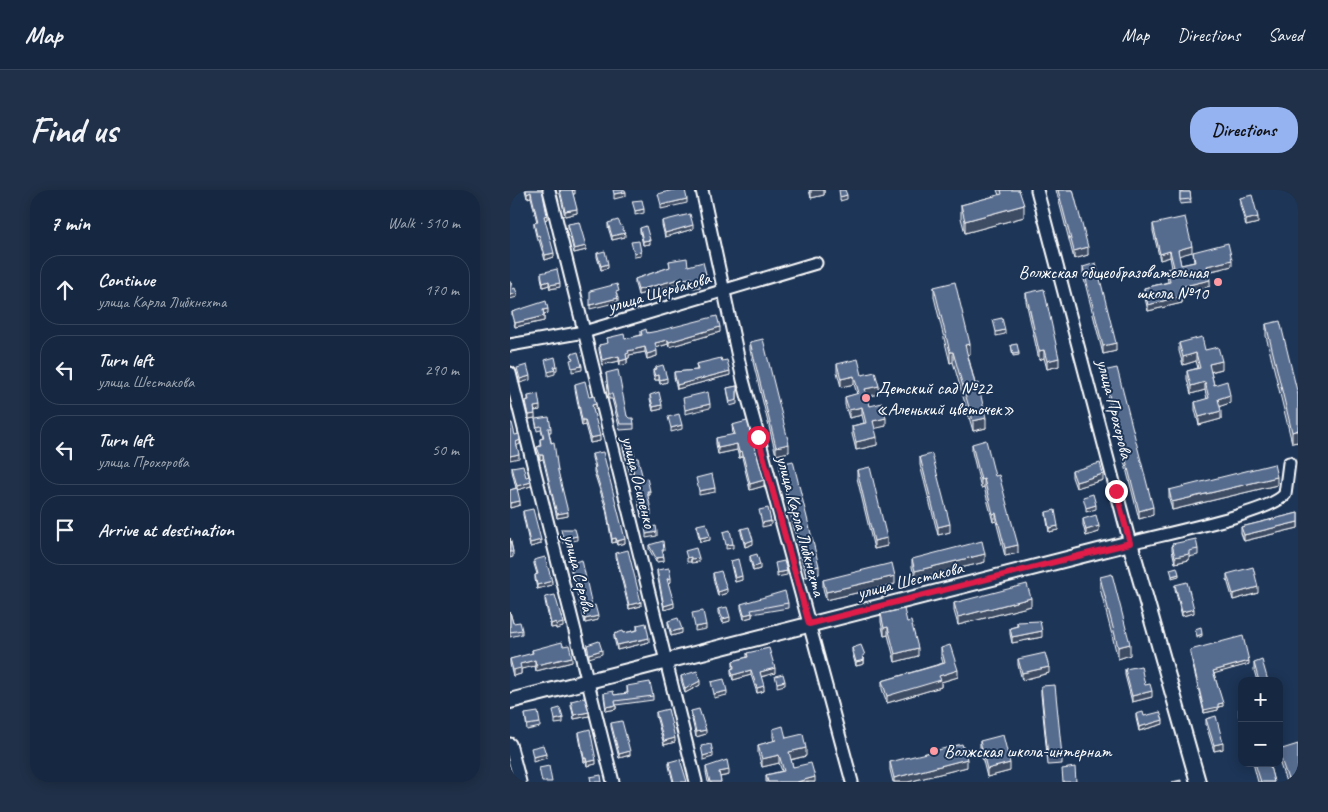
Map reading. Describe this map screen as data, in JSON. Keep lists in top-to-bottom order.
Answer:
{
  "streets": {
    "main road": ["улица Прохорова", "улица Шестакова"],
    "street": [
      "улица Щербакова",
      "улица Осипенко",
      "улица Карла Либкнехта",
      "улица Серова"
    ]
  },
  "crossings": [
    ["улица Щербакова", "улица Осипенко"],
    ["улица Щербакова", "улица Карла Либкнехта"],
    ["улица Прохорова", "улица Шестакова"],
    ["улица Осипенко", "улица Шестакова"],
    ["улица Карла Либкнехта", "улица Шестакова"],
    ["улица Серова", "улица Шестакова"]
  ],
  "places": ["Волжская общеобразовательная школа №10", "Детский сад №22 «Аленький цветочек»", "Волжская школа-интернат"],
  "page": {
    "header": "Map",
    "nav": ["Map", "Directions", "Saved"],
    "buttons": "Directions",
    "title": "Find us",
    "heading": ["7 min", "Walk · 510 m"],
    "list": [
      ["Continue", "улица Карла Либкнехта", "170 m"],
      ["Turn left", "улица Шестакова", "290 m"],
      ["Turn left", "улица Прохорова", "50 m"],
      "Arrive at destination"
    ],
    "map_buttons": ["+", "−"]
  }
}
